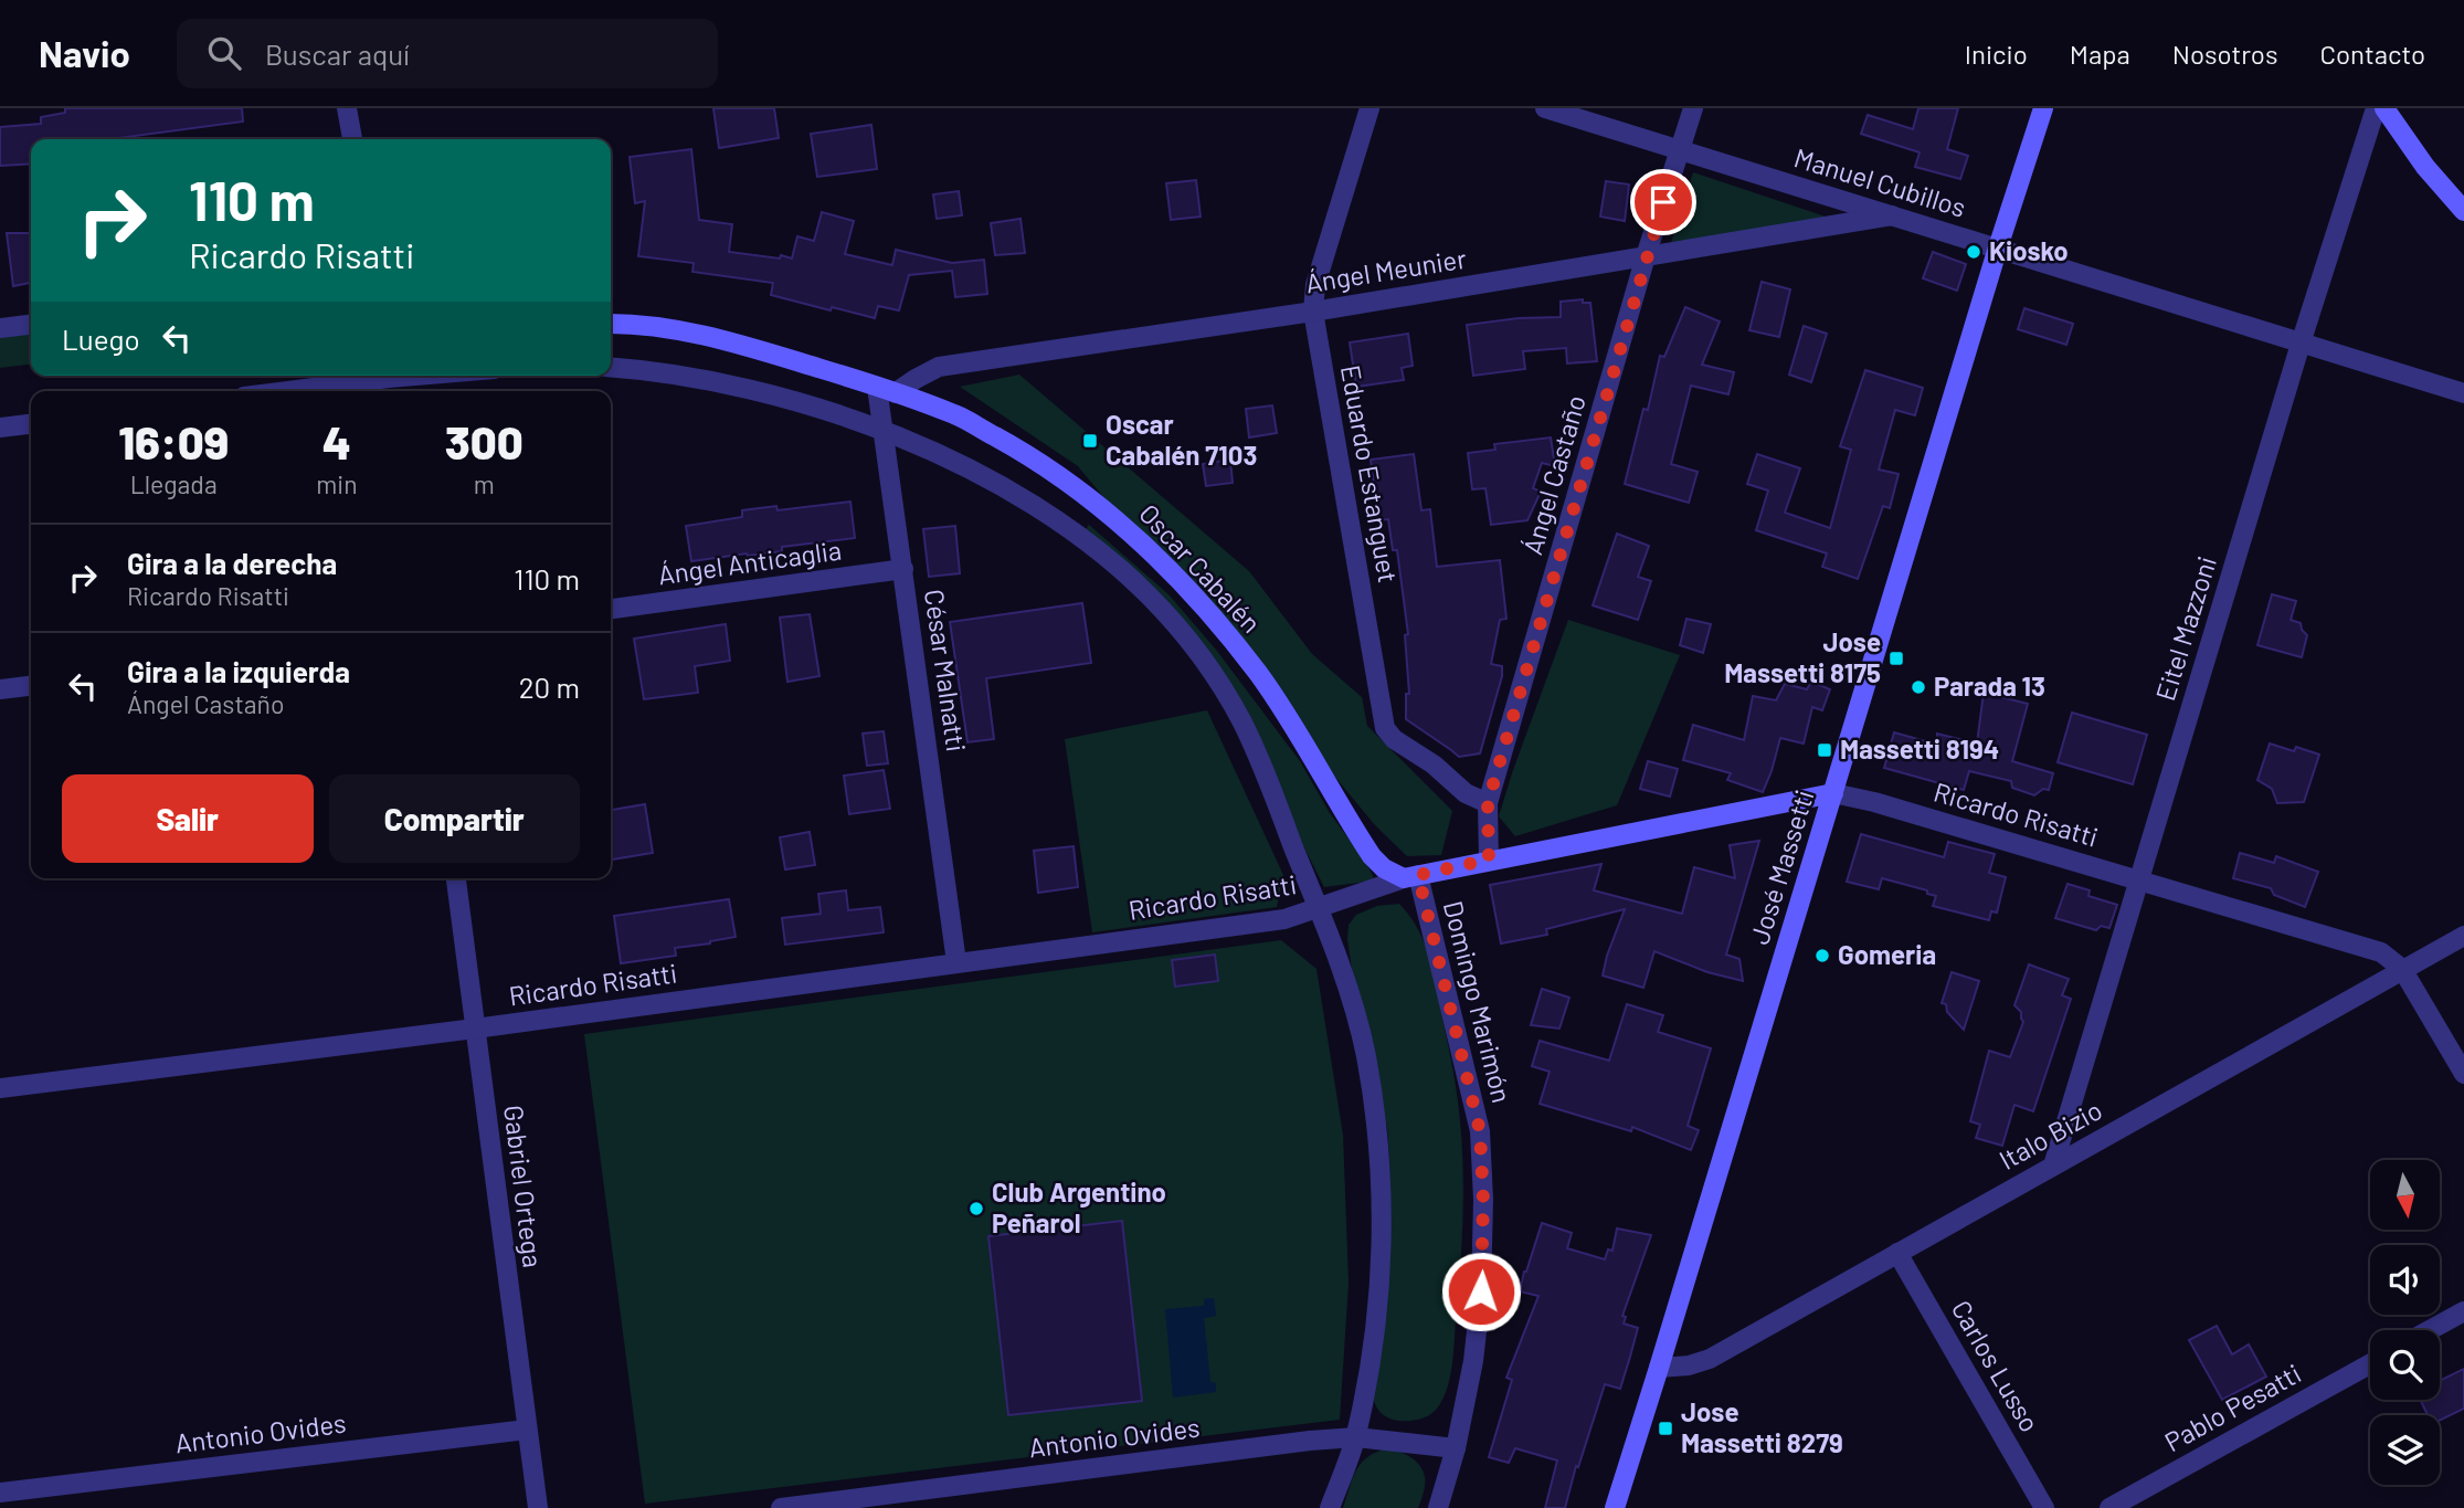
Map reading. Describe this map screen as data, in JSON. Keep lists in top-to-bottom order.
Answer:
{
  "streets": {
    "main road": ["Oscar Cabalén", "Ricardo Risatti", "José Massetti"],
    "street": [
      "Manuel Cubillos",
      "Ángel Meunier",
      "Eduardo Estanguet",
      "Ángel Castaño",
      "Ángel Anticaglia",
      "Eitel Mazzoni",
      "César Malnatti",
      "Domingo Marimón",
      "Italo Bizio",
      "Gabriel Ortega",
      "Carlos Lusso",
      "Pablo Pesatti",
      "Antonio Ovides"
    ]
  },
  "crossings": [
    ["Manuel Cubillos", "Ángel Meunier"],
    ["Manuel Cubillos", "Ángel Castaño"],
    ["Manuel Cubillos", "Eitel Mazzoni"],
    ["Manuel Cubillos", "José Massetti"],
    ["Ángel Meunier", "Eduardo Estanguet"],
    ["Ángel Meunier", "Ángel Castaño"],
    ["Ángel Meunier", "Oscar Cabalén"],
    ["Ángel Meunier", "César Malnatti"],
    ["Eduardo Estanguet", "Ángel Castaño"],
    ["Ángel Castaño", "Ricardo Risatti"],
    ["Ángel Anticaglia", "César Malnatti"],
    ["Oscar Cabalén", "César Malnatti"],
    ["Oscar Cabalén", "Ricardo Risatti"],
    ["Oscar Cabalén", "Domingo Marimón"],
    ["Eitel Mazzoni", "Ricardo Risatti"],
    ["Eitel Mazzoni", "Italo Bizio"],
    ["César Malnatti", "Ricardo Risatti"],
    ["Ricardo Risatti", "José Massetti"],
    ["Ricardo Risatti", "Domingo Marimón"],
    ["Ricardo Risatti", "Italo Bizio"],
    ["Ricardo Risatti", "Gabriel Ortega"],
    ["José Massetti", "Italo Bizio"],
    ["Domingo Marimón", "Antonio Ovides"],
    ["Italo Bizio", "Carlos Lusso"],
    ["Gabriel Ortega", "Antonio Ovides"]
  ],
  "places": {
    "other": [
      "Kiosko",
      "Parada 13",
      "Gomeria",
      "Club Argentino Peñarol"
    ],
    "transit": [
      "Oscar Cabalén 7103",
      "Jose Massetti 8175",
      "Massetti 8194",
      "Jose Massetti 8279"
    ]
  },
  "north": "bottom",
  "page": {
    "header": "Navio",
    "search": "Buscar aquí",
    "nav": [
      "Inicio",
      "Mapa",
      "Nosotros",
      "Contacto"
    ],
    "turn": ["110 m", "Ricardo Risatti"],
    "then": "Luego",
    "eta": [
      "16:09",
      "Llegada",
      "4",
      "min",
      "300",
      "m"
    ],
    "list": [
      {
        "name": "Gira a la derecha",
        "note": "Ricardo Risatti",
        "value": "110 m"
      },
      {
        "name": "Gira a la izquierda",
        "note": "Ángel Castaño",
        "value": "20 m"
      }
    ],
    "buttons": ["Salir", "Compartir"]
  }
}
